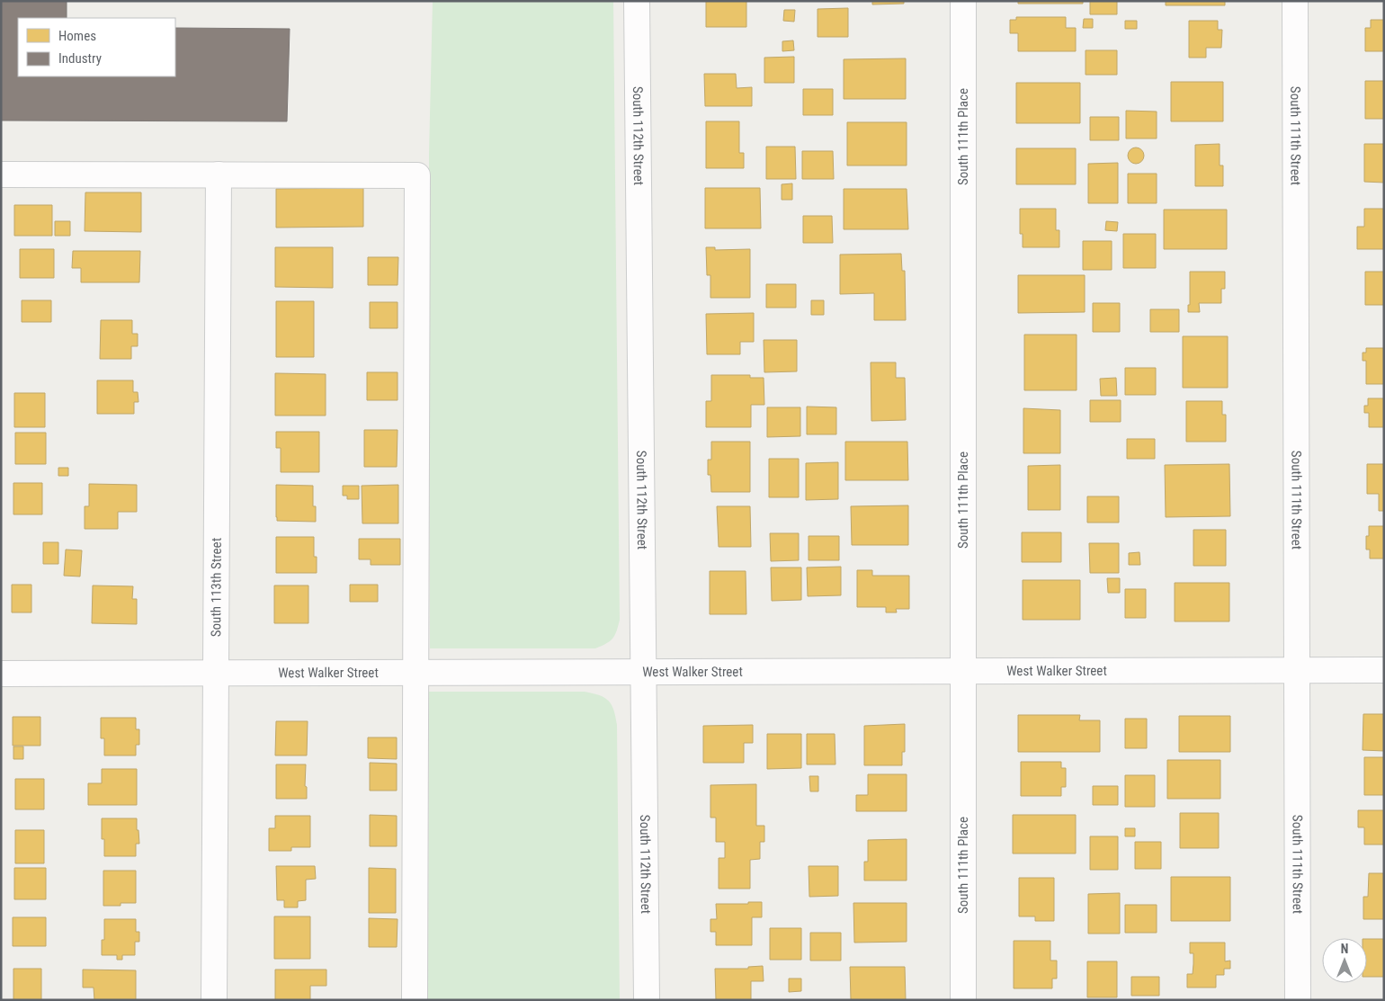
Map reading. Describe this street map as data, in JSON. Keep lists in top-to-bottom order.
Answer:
{
  "streets": {
    "street": [
      "South 112th Street",
      "South 111th Place",
      "South 111th Street",
      "South 113th Street",
      "West Walker Street"
    ]
  },
  "crossings": [
    ["South 112th Street", "West Walker Street"],
    ["South 111th Place", "West Walker Street"],
    ["South 111th Street", "West Walker Street"],
    ["South 113th Street", "West Walker Street"]
  ],
  "legend": ["Homes", "Industry"],
  "north": "top"
}
